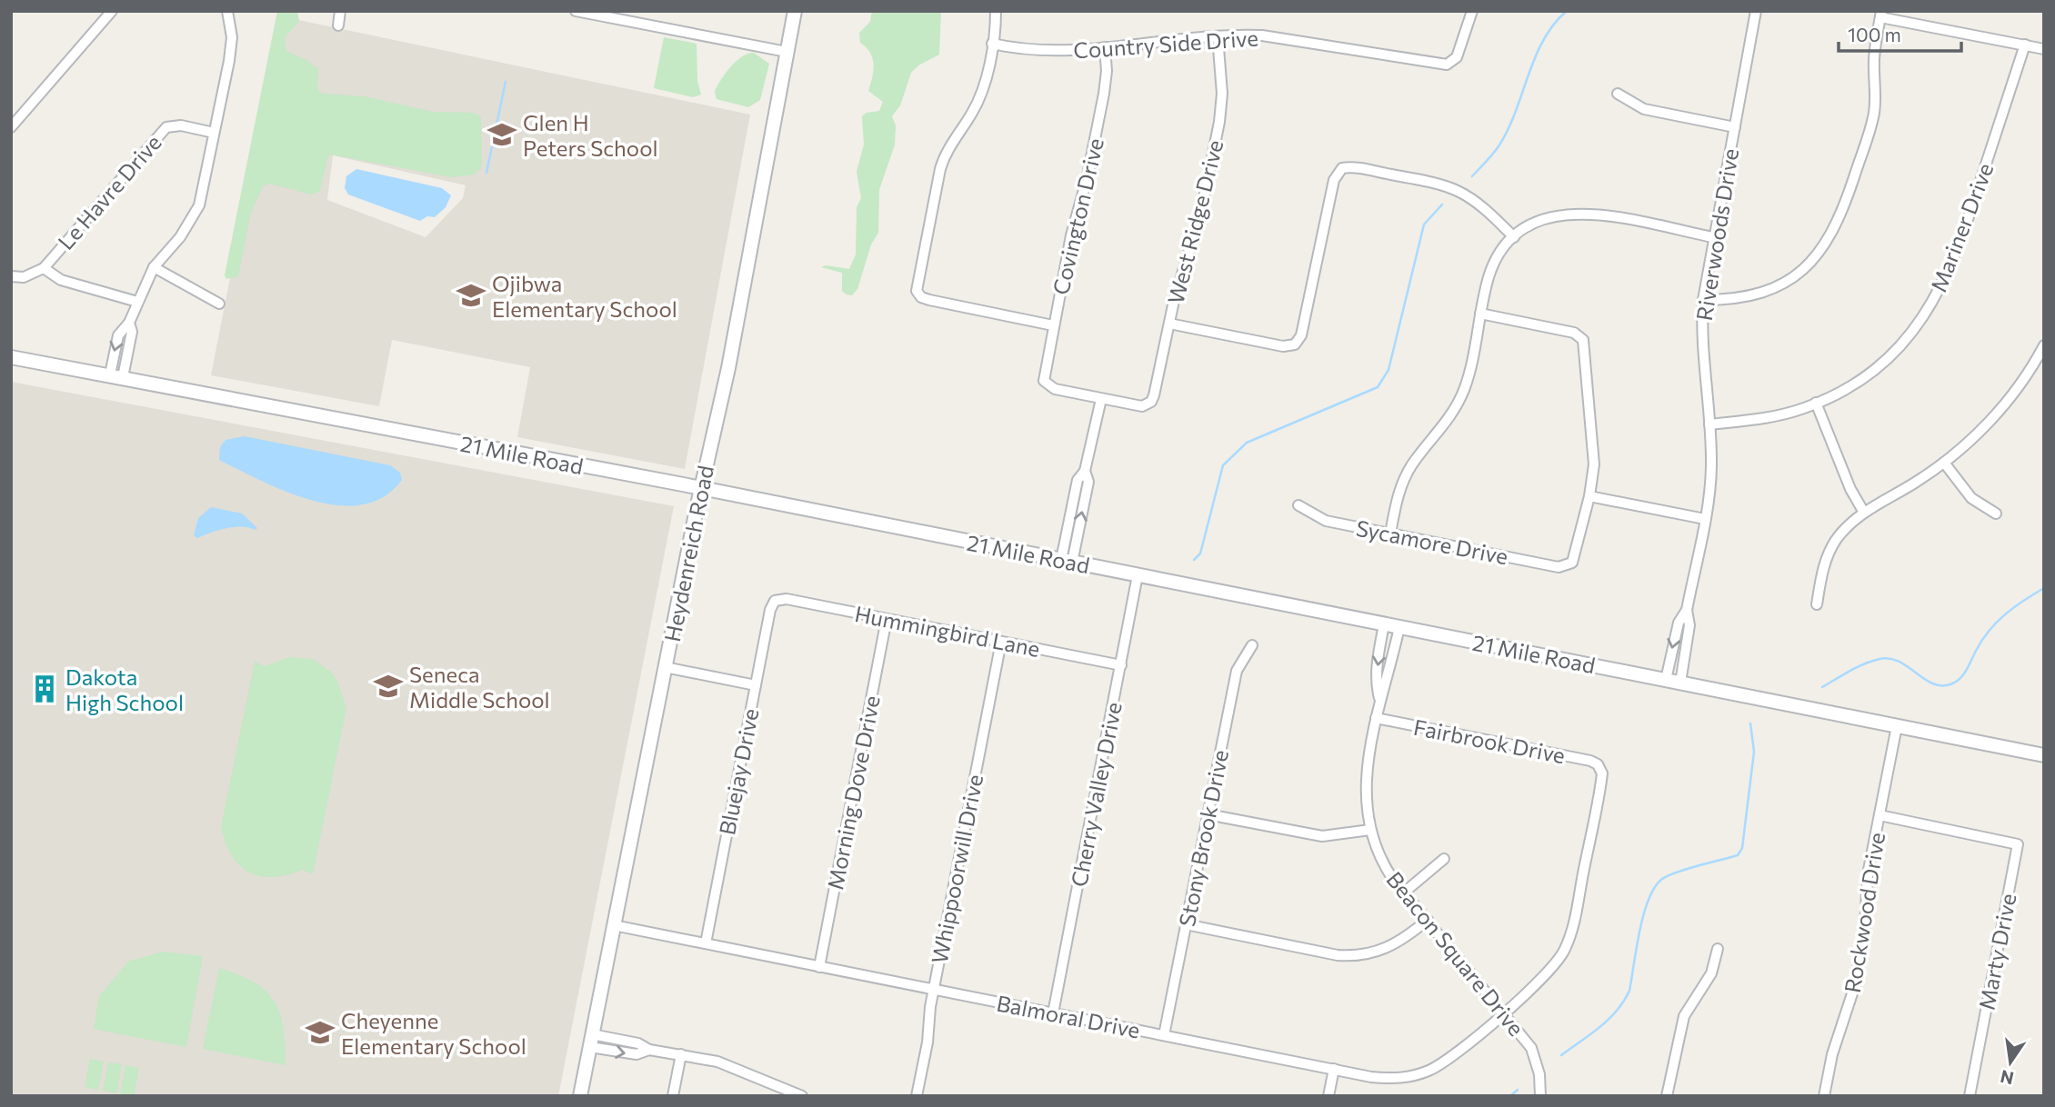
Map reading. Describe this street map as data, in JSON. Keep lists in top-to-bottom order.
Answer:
{
  "streets": {
    "street": [
      "Country Side Drive",
      "Le Havre Drive",
      "Covington Drive",
      "West Ridge Drive",
      "Mariner Drive",
      "Riverwoods Drive",
      "21 Mile Road",
      "Sycamore Drive",
      "Heydenreich Road",
      "Hummingbird Lane",
      "Fairbrook Drive",
      "Bluejay Drive",
      "Morning Dove Drive",
      "Cherry Valley Drive",
      "Stony Brook Drive",
      "Whippoorwill Drive",
      "Rockwood Drive",
      "Marty Drive",
      "Beacon Square Drive",
      "Balmoral Drive"
    ]
  },
  "crossings": [
    ["Country Side Drive", "Covington Drive"],
    ["Country Side Drive", "West Ridge Drive"],
    ["Covington Drive", "West Ridge Drive"],
    ["Mariner Drive", "Riverwoods Drive"],
    ["Riverwoods Drive", "21 Mile Road"],
    ["21 Mile Road", "Heydenreich Road"],
    ["21 Mile Road", "Cherry Valley Drive"],
    ["21 Mile Road", "Rockwood Drive"],
    ["21 Mile Road", "Beacon Square Drive"],
    ["Heydenreich Road", "Balmoral Drive"],
    ["Hummingbird Lane", "Bluejay Drive"],
    ["Hummingbird Lane", "Morning Dove Drive"],
    ["Hummingbird Lane", "Cherry Valley Drive"],
    ["Hummingbird Lane", "Whippoorwill Drive"],
    ["Fairbrook Drive", "Beacon Square Drive"],
    ["Fairbrook Drive", "Balmoral Drive"],
    ["Bluejay Drive", "Balmoral Drive"],
    ["Morning Dove Drive", "Balmoral Drive"],
    ["Cherry Valley Drive", "Balmoral Drive"],
    ["Stony Brook Drive", "Balmoral Drive"],
    ["Whippoorwill Drive", "Balmoral Drive"],
    ["Rockwood Drive", "Marty Drive"],
    ["Beacon Square Drive", "Balmoral Drive"]
  ],
  "places": {
    "school or university": [
      "Glen H Peters School",
      "Ojibwa Elementary School",
      "Seneca Middle School",
      "Cheyenne Elementary School"
    ],
    "building": ["Dakota High School"]
  },
  "scale_bar": "100 m",
  "north": "bottom"
}
